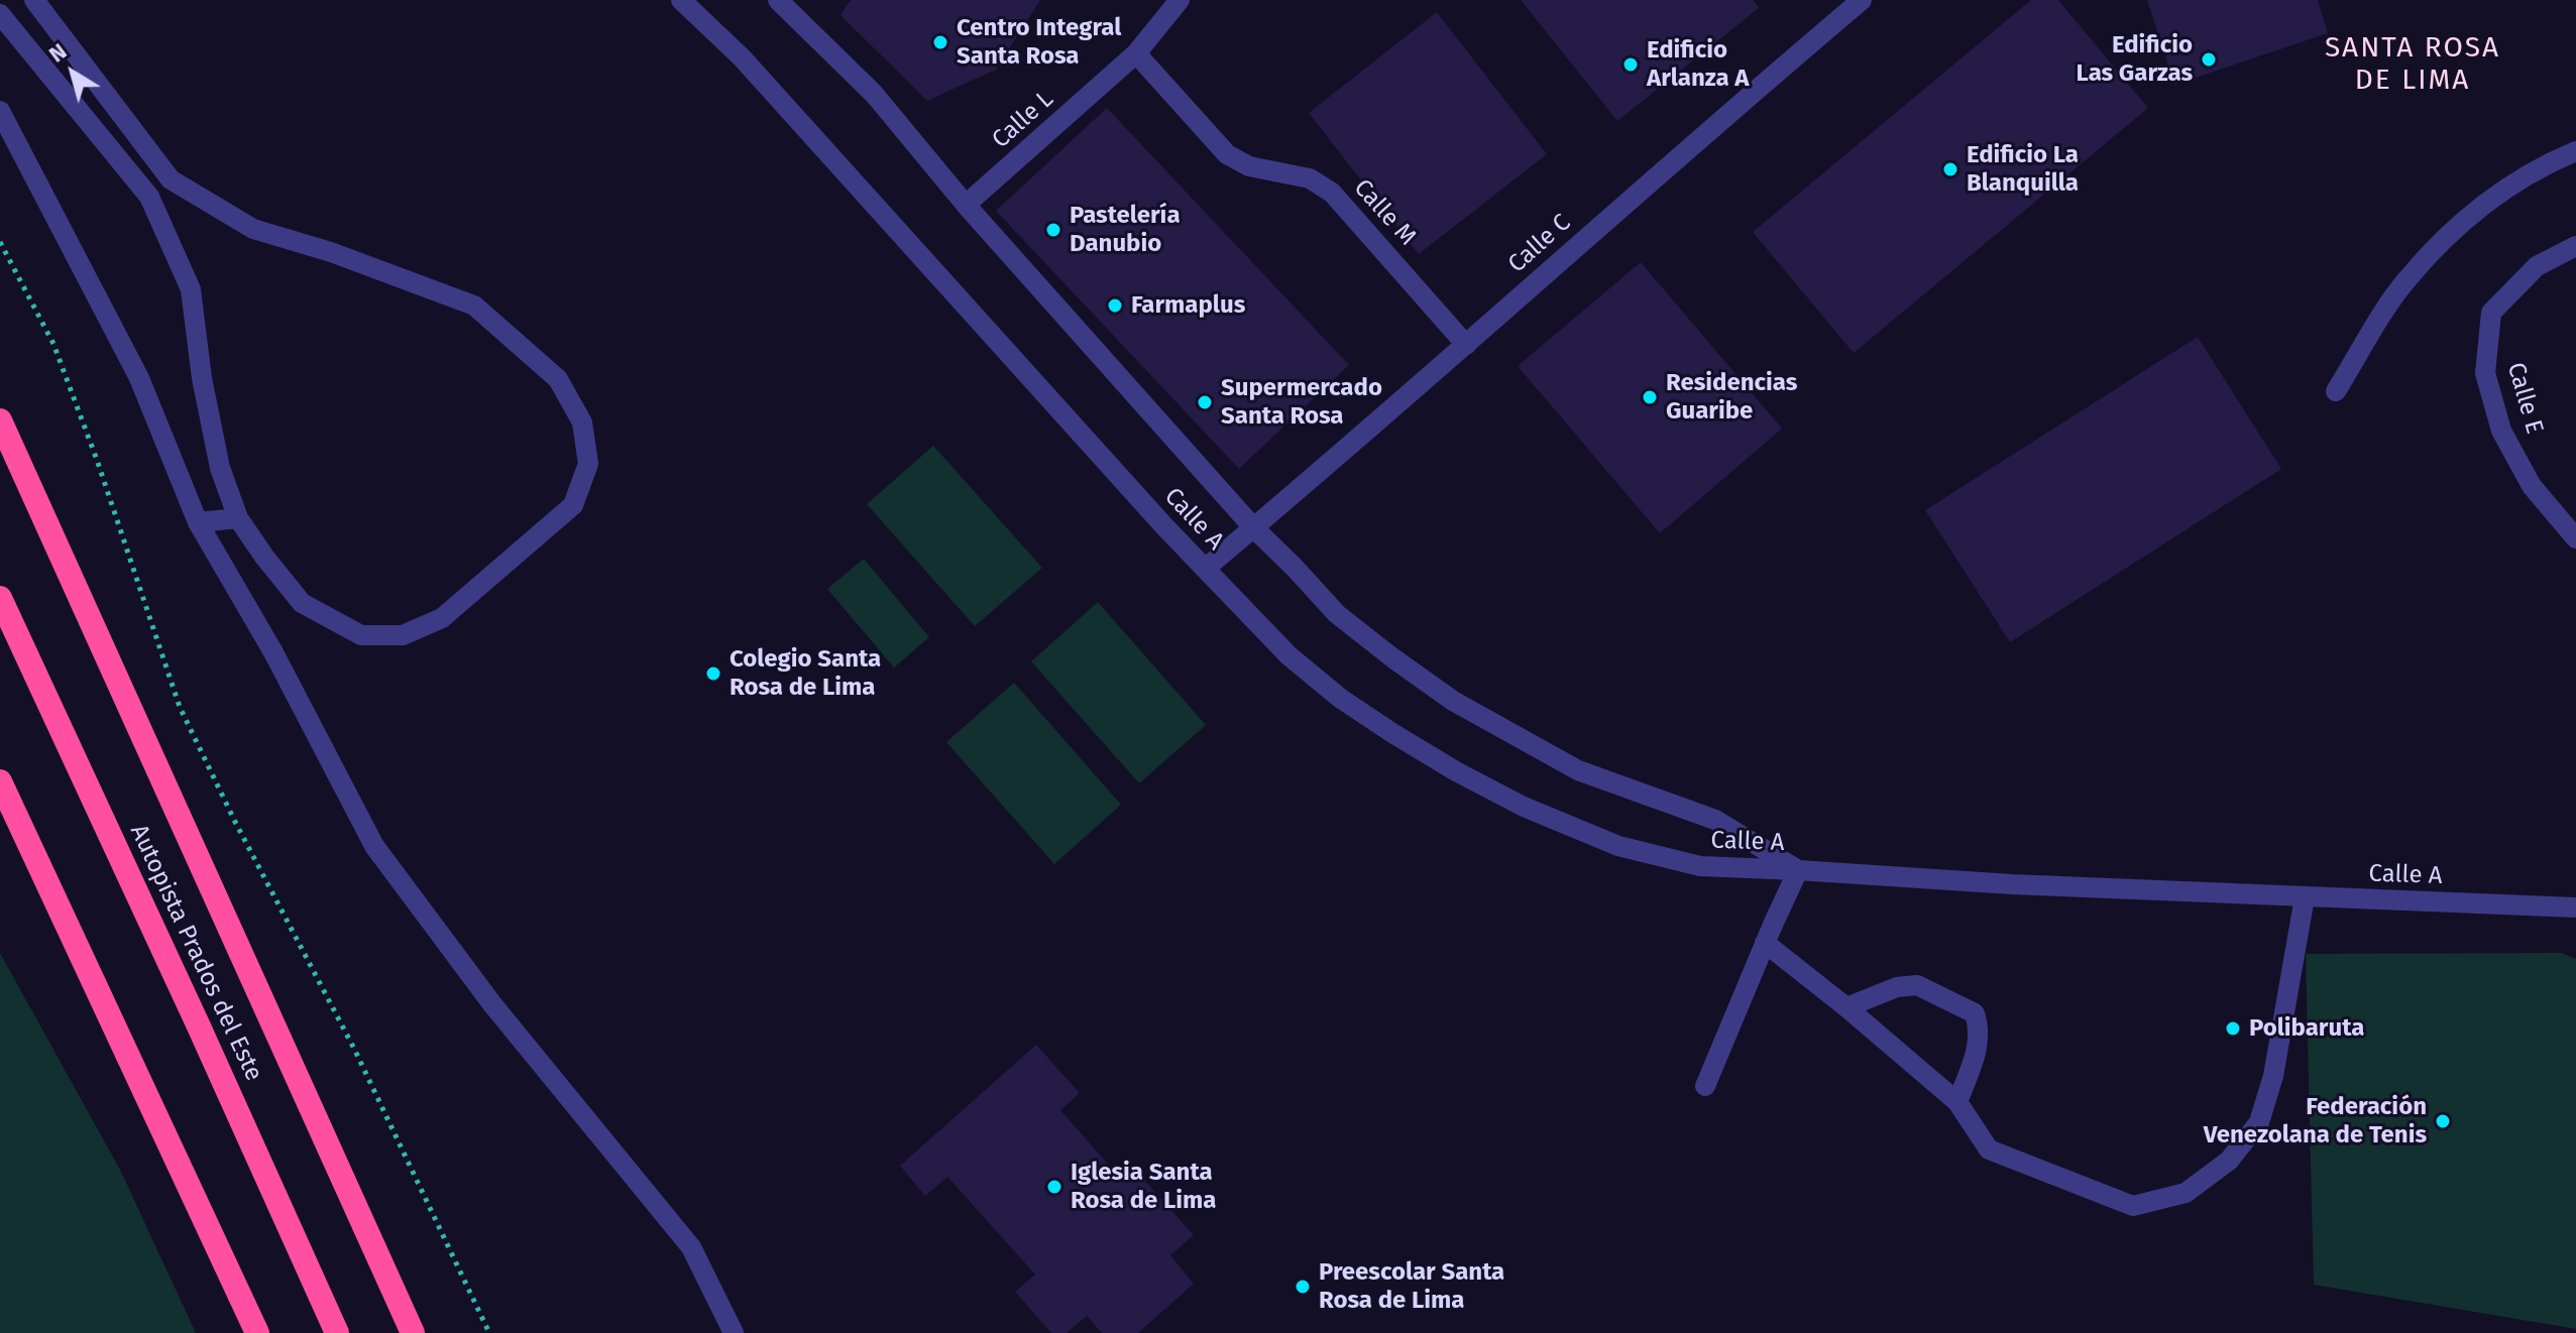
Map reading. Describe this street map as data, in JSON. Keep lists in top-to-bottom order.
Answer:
{
  "streets": {
    "highway": ["Autopista Prados del Este"],
    "street": [
      "Calle L",
      "Calle M",
      "Calle C",
      "Calle E",
      "Calle A"
    ]
  },
  "crossings": [
    ["Calle L", "Calle M"],
    ["Calle L", "Calle A"],
    ["Calle M", "Calle C"],
    ["Calle C", "Calle A"]
  ],
  "districts": ["SANTA ROSA DE LIMA"],
  "places": [
    "Centro Integral Santa Rosa",
    "Edificio Las Garzas",
    "Edificio Arlanza A",
    "Edificio La Blanquilla",
    "Pastelería Danubio",
    "Farmaplus",
    "Residencias Guaribe",
    "Supermercado Santa Rosa",
    "Colegio Santa Rosa de Lima",
    "Polibaruta",
    "Federación Venezolana de Tenis",
    "Iglesia Santa Rosa de Lima",
    "Preescolar Santa Rosa de Lima"
  ],
  "north": "top left"
}
